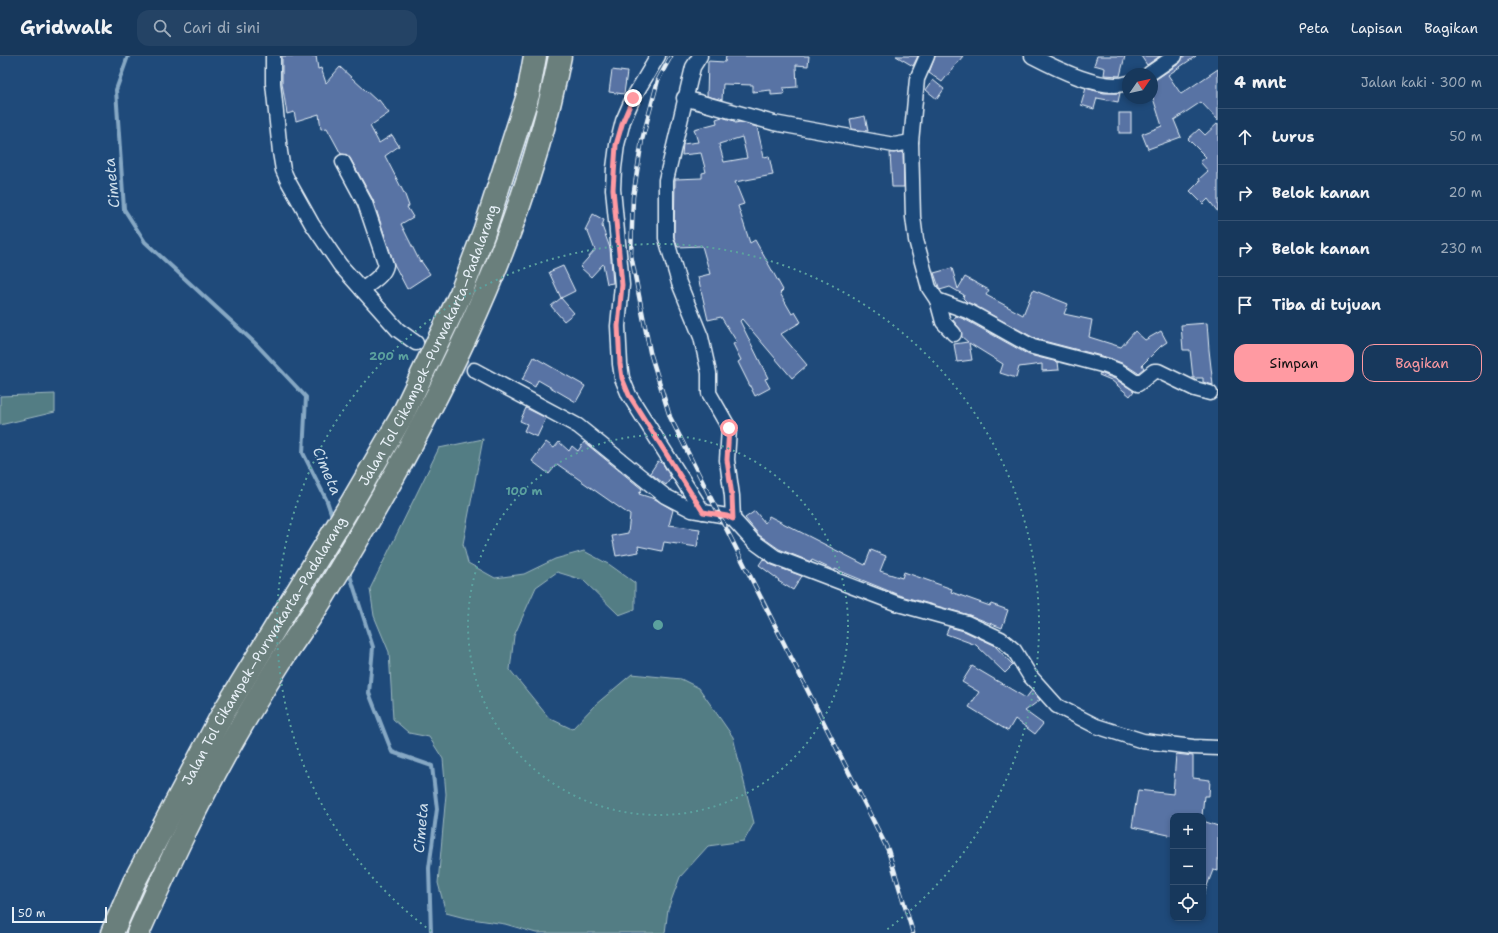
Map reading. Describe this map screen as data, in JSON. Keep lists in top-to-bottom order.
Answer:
{
  "streets": {
    "highway": ["Jalan Tol Cikampek–Purwakarta–Padalarang"]
  },
  "water": ["Cimeta"],
  "scale_bar": "50 m",
  "north": "top right",
  "page": {
    "header": "Gridwalk",
    "search": "Cari di sini",
    "nav": ["Peta", "Lapisan", "Bagikan"],
    "heading": ["4 mnt", "Jalan kaki · 300 m"],
    "list": [
      ["Lurus", "50 m"],
      ["Belok kanan", "20 m"],
      ["Belok kanan", "230 m"],
      "Tiba di tujuan"
    ],
    "buttons": ["Simpan", "Bagikan"],
    "map_buttons": ["+", "−"],
    "scale": "50 m"
  },
  "rings": ["200 m", "100 m"]
}
